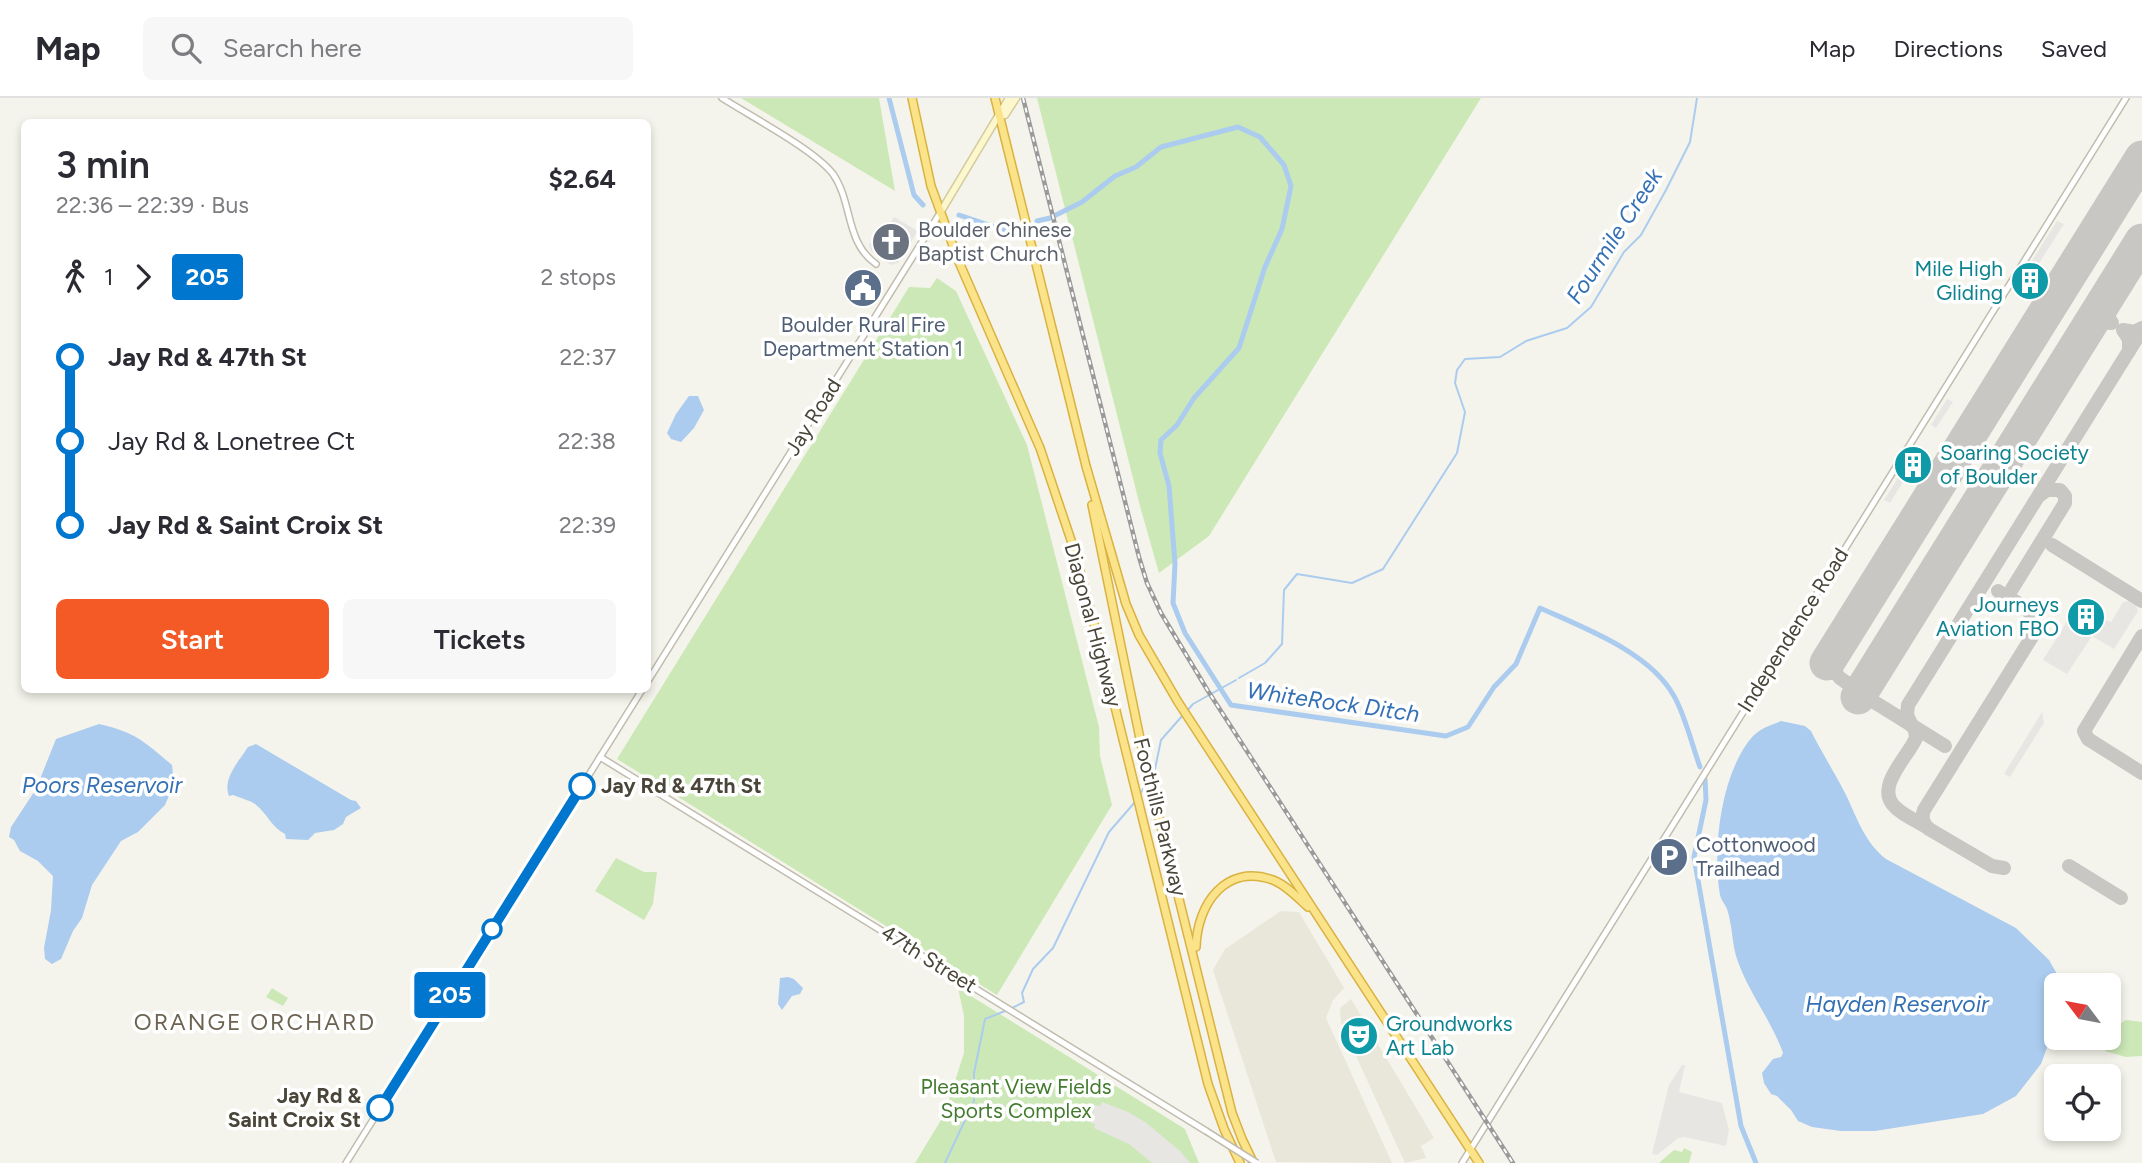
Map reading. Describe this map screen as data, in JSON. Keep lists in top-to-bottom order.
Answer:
{
  "streets": {
    "highway": ["Diagonal Highway", "Foothills Parkway"],
    "main road": ["Jay Road"],
    "street": ["Independence Road", "47th Street"]
  },
  "crossings": [
    ["Jay Road", "Diagonal Highway"],
    ["Foothills Parkway", "47th Street"]
  ],
  "districts": ["ORANGE ORCHARD"],
  "water": [
    "Fourmile Creek",
    "WhiteRock Ditch",
    "Poors Reservoir",
    "Hayden Reservoir"
  ],
  "parks": ["Pleasant View Fields Sports Complex"],
  "places": {
    "church": ["Boulder Chinese Baptist Church"],
    "building": ["Mile High Gliding", "Soaring Society of Boulder", "Journeys Aviation FBO"],
    "public building": ["Boulder Rural Fire Department Station 1"],
    "other": ["Jay Rd & 47th St", "Jay Rd & Saint Croix St"],
    "parking": ["Cottonwood Trailhead"],
    "theatre": ["Groundworks Art Lab"]
  },
  "lines": ["bus line 205"],
  "north": "top left",
  "page": {
    "header": "Map",
    "search": "Search here",
    "nav": ["Map", "Directions", "Saved"],
    "on_map": "205",
    "heading": ["3 min", "22:36 – 22:39 · Bus", "$2.64"],
    "legs": ["1", "205", "2 stops"],
    "list": [
      {
        "name": "Jay Rd & 47th St",
        "value": "22:37"
      },
      {
        "name": "Jay Rd & Lonetree Ct",
        "value": "22:38"
      },
      {
        "name": "Jay Rd & Saint Croix St",
        "value": "22:39"
      }
    ],
    "buttons": ["Start", "Tickets"]
  }
}
